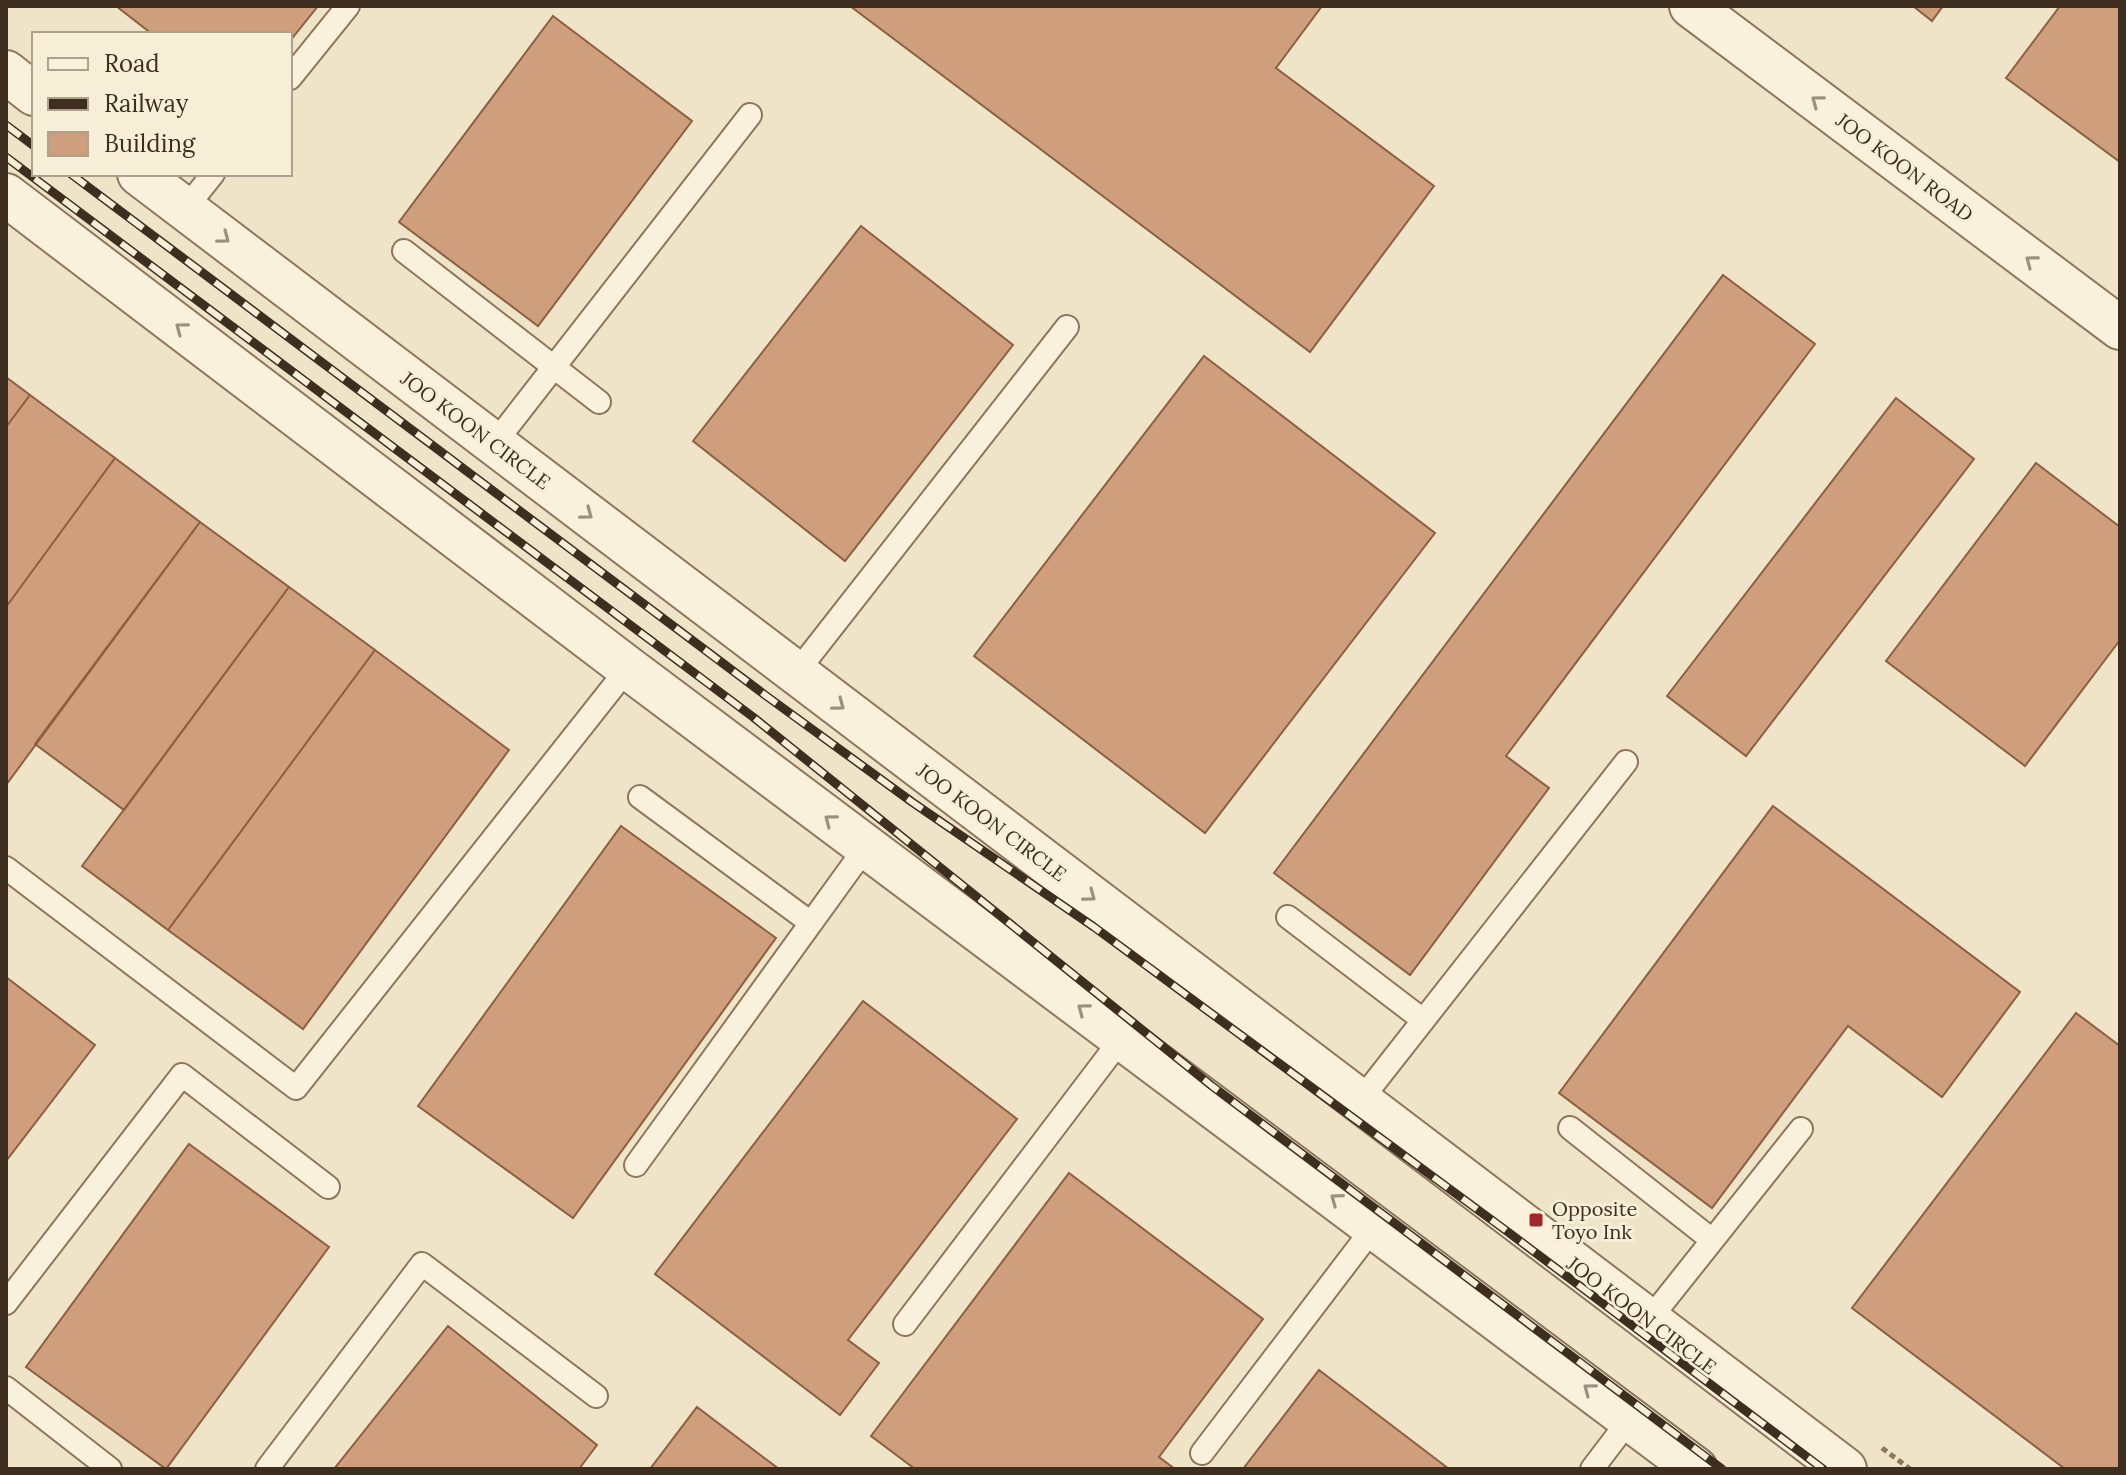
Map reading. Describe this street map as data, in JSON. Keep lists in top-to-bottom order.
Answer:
{
  "streets": {
    "street": ["JOO KOON ROAD", "JOO KOON CIRCLE"]
  },
  "one_way": ["JOO KOON ROAD"],
  "places": {
    "transit": ["Opposite Toyo Ink"]
  },
  "legend": ["Road", "Railway", "Building"]
}
